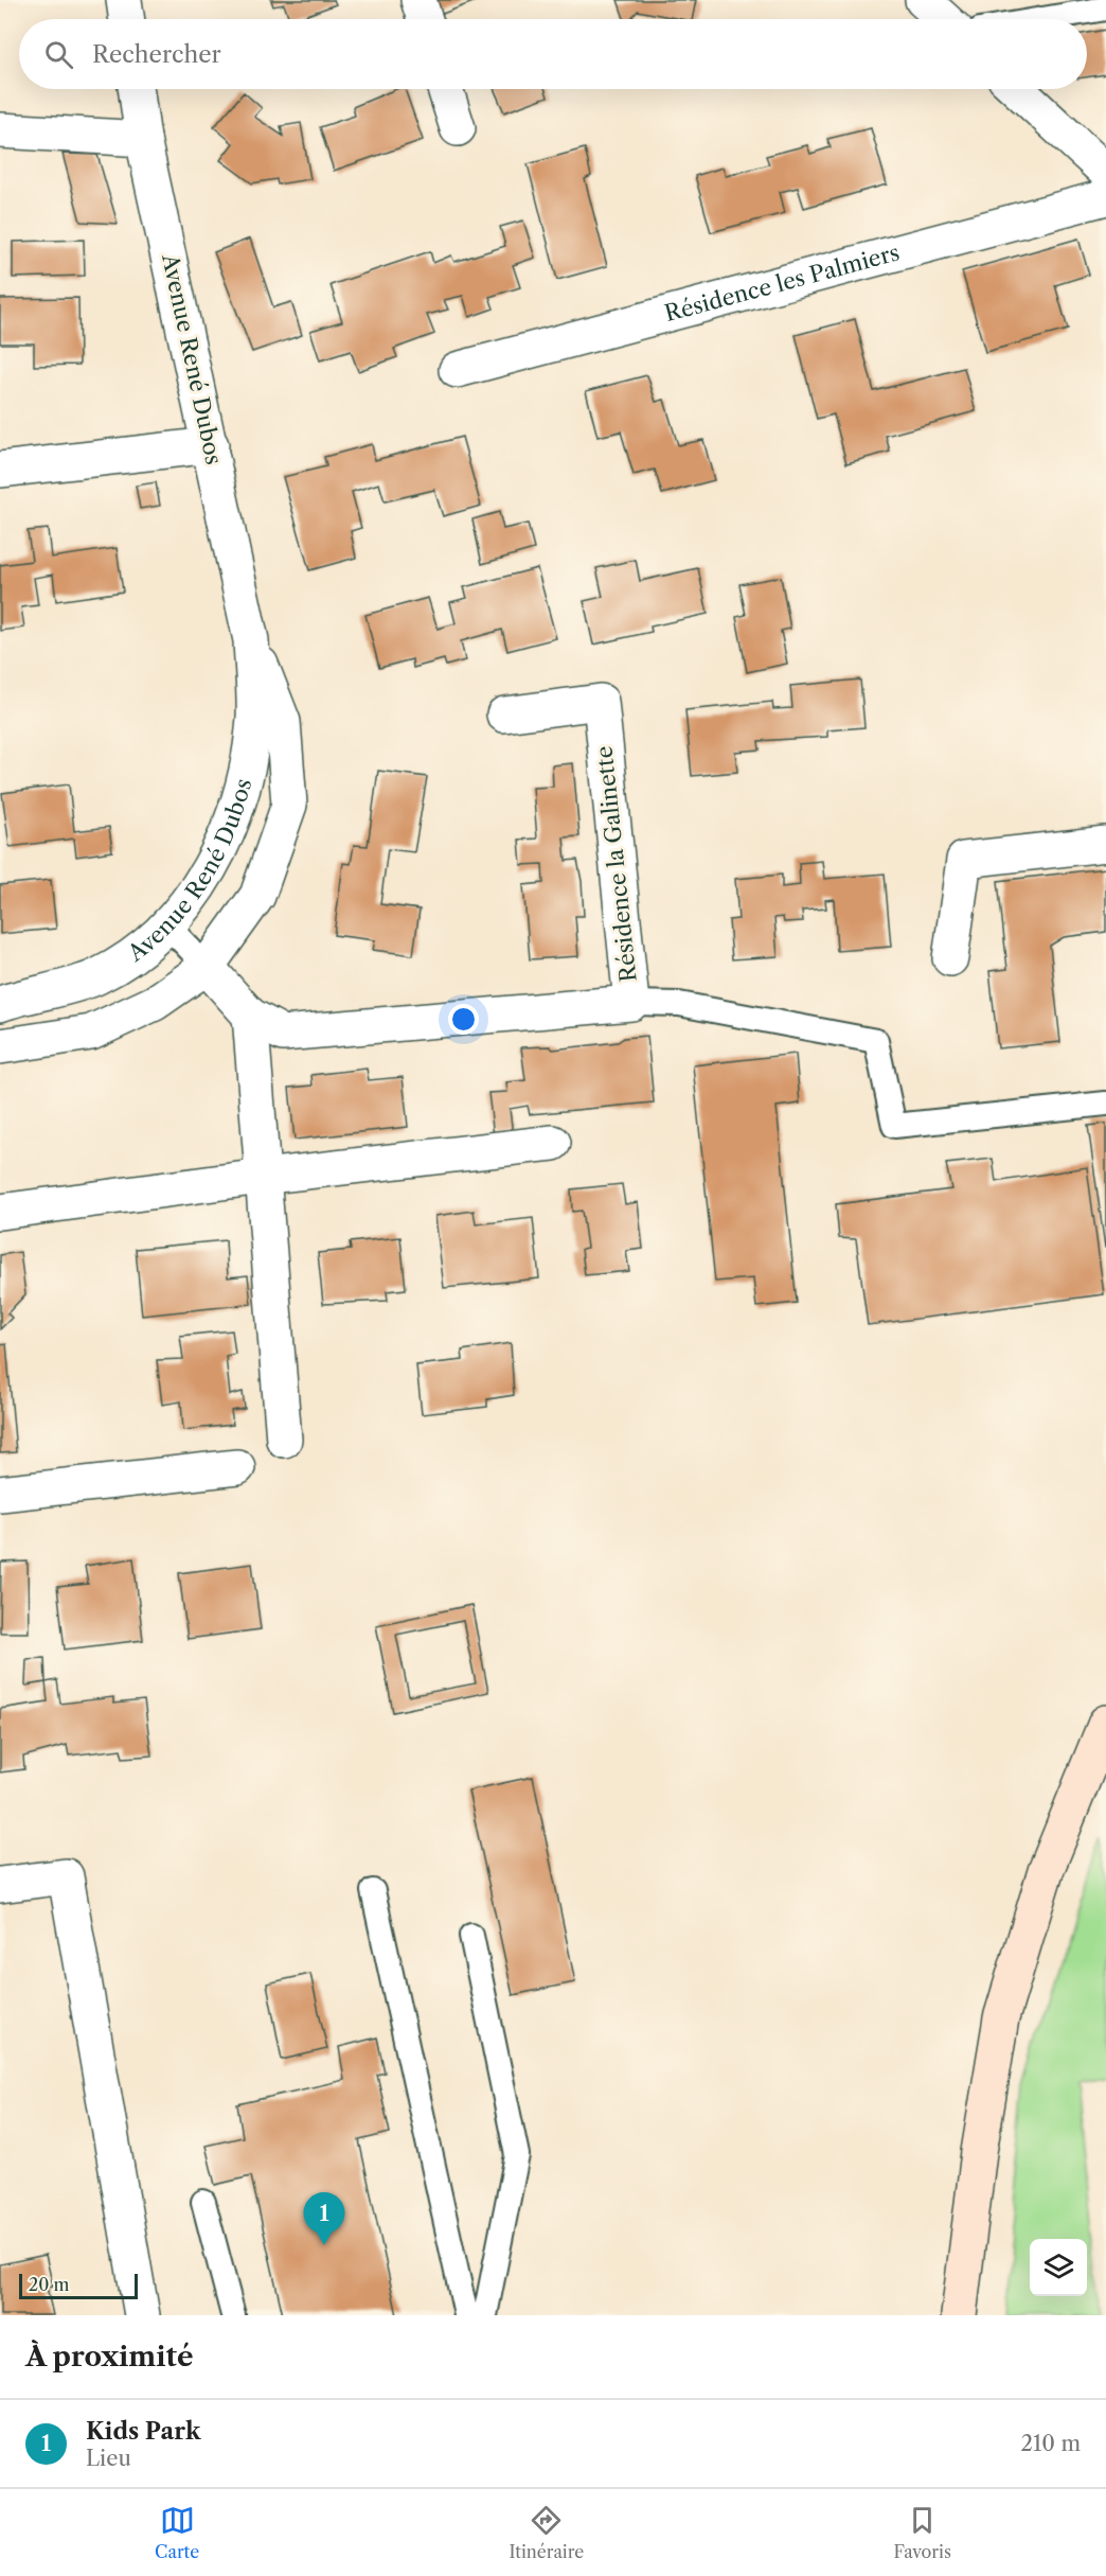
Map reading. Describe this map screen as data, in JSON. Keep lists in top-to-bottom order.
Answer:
{
  "streets": {
    "street": ["Résidence les Palmiers", "Avenue René Dubos", "Résidence la Galinette"]
  },
  "scale_bar": "20 m",
  "page": {
    "search": "Rechercher",
    "pins": "1",
    "scale": "20 m",
    "heading": "À proximité",
    "list": [
      {
        "mark": "1",
        "name": "Kids Park",
        "note": "Lieu",
        "value": "210 m"
      }
    ],
    "nav": ["Carte", "Itinéraire", "Favoris"]
  }
}
